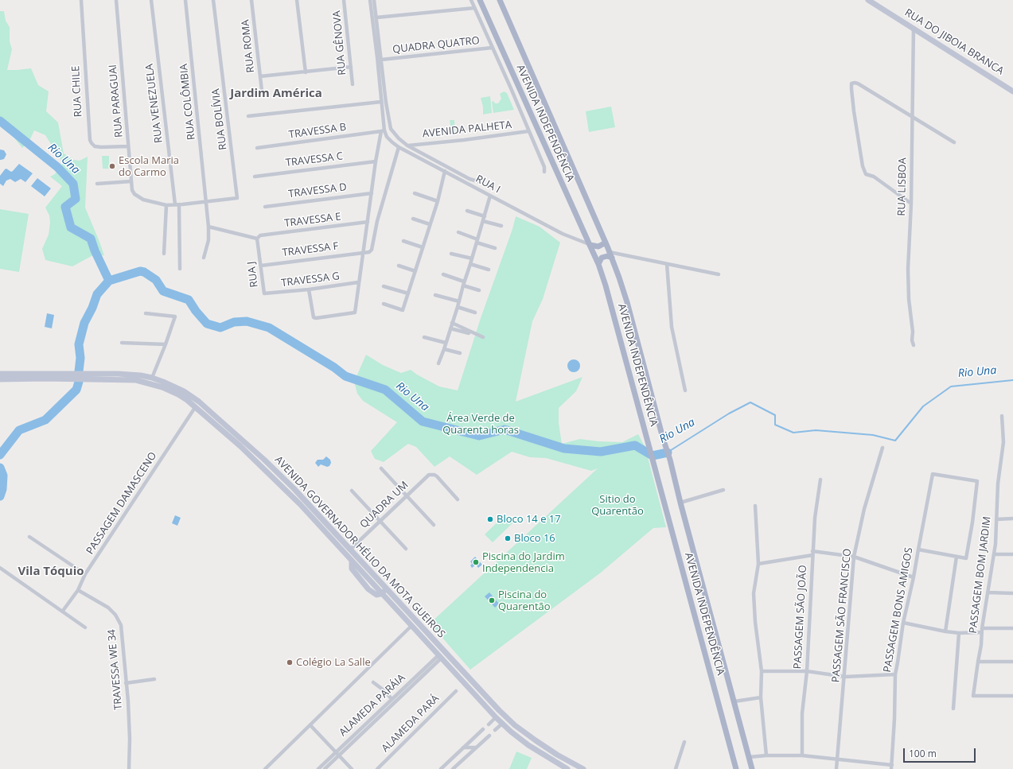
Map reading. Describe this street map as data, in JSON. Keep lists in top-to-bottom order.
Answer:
{
  "streets": {
    "main road": ["RUA DO JIBOIA BRANCA", "AVENIDA INDEPENDÊNCIA", "AVENIDA GOVERNADOR HÉLIO DA MOTA GUEIROS"],
    "street": [
      "RUA GÊNOVA",
      "QUADRA QUATRO",
      "RUA ROMA",
      "RUA CHILE",
      "RUA PARAGUAI",
      "RUA COLÔMBIA",
      "RUA VENEZUELA",
      "RUA BOLÍVIA",
      "AVENIDA PALHETA",
      "TRAVESSA B",
      "TRAVESSA C",
      "RUA I",
      "RUA LISBOA",
      "TRAVESSA D",
      "TRAVESSA E",
      "TRAVESSA F",
      "RUA J",
      "TRAVESSA G",
      "PASSAGEM DAMASCENO",
      "QUADRA UM",
      "PASSAGEM BOM JARDIM",
      "PASSAGEM BONS AMIGOS",
      "PASSAGEM SÃO FRANCISCO",
      "PASSAGEM SÃO JOÃO",
      "TRAVESSA WE 34",
      "ALAMEDA PARÁIA",
      "ALAMEDA PARÁ"
    ]
  },
  "crossings": [
    ["RUA DO JIBOIA BRANCA", "RUA LISBOA"],
    ["RUA CHILE", "RUA PARAGUAI"],
    ["RUA COLÔMBIA", "RUA BOLÍVIA"],
    ["AVENIDA INDEPENDÊNCIA", "RUA I"],
    ["TRAVESSA B", "RUA I"],
    ["TRAVESSA E", "RUA J"],
    ["TRAVESSA F", "RUA J"],
    ["RUA J", "TRAVESSA G"],
    ["PASSAGEM DAMASCENO", "AVENIDA GOVERNADOR HÉLIO DA MOTA GUEIROS"],
    ["PASSAGEM DAMASCENO", "TRAVESSA WE 34"],
    ["QUADRA UM", "AVENIDA GOVERNADOR HÉLIO DA MOTA GUEIROS"]
  ],
  "districts": ["Jardim América", "Vila Tóquio"],
  "water": ["Rio Una"],
  "parks": ["Área Verde de Quarenta horas", "Sitio do Quarentão"],
  "places": [
    "Escola Maria do Carmo",
    "Bloco 14 e 17",
    "Bloco 16",
    "Piscina do Jardim Independencia",
    "Piscina do Quarentão",
    "Colégio La Salle"
  ],
  "scale_bar": "100 m"
}
